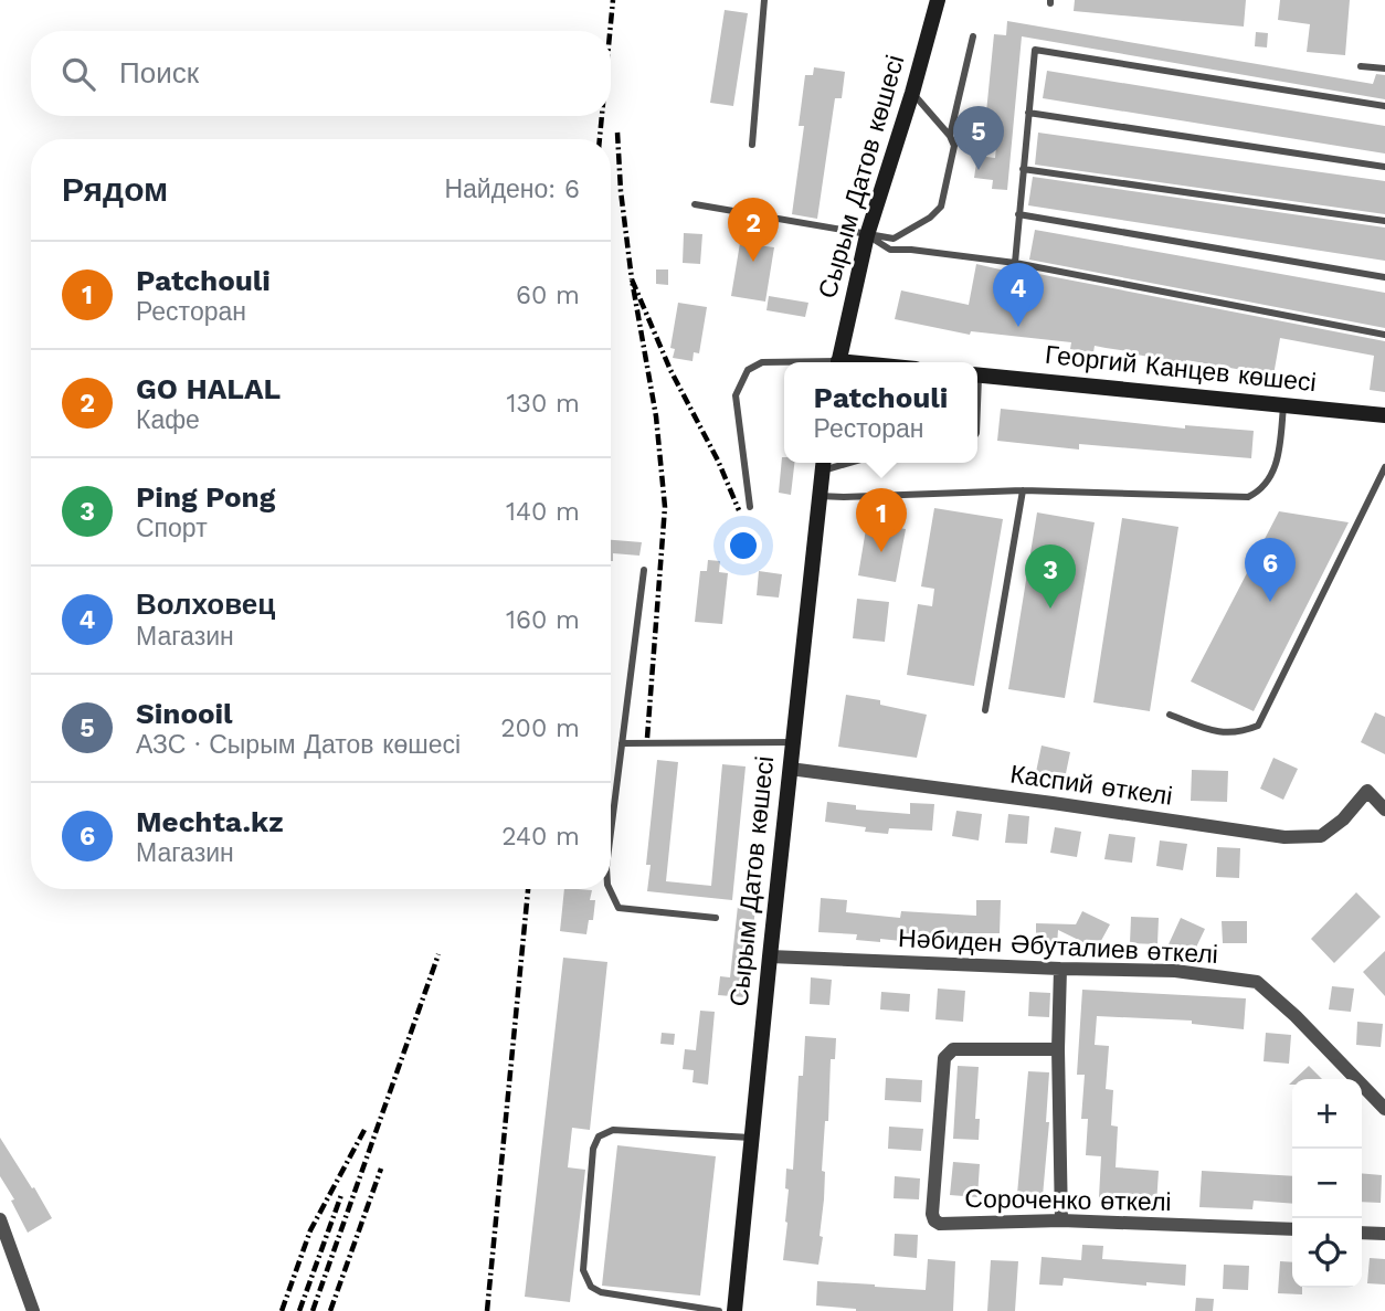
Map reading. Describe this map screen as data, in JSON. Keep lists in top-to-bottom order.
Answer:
{
  "streets": {
    "main road": ["Сырым Датов көшесі", "Георгий Канцев көшесі"],
    "street": ["Каспий өткелі", "Нәбиден Әбуталиев өткелі", "Сороченко өткелі"]
  },
  "crossings": [
    ["Сырым Датов көшесі", "Каспий өткелі"],
    ["Сырым Датов көшесі", "Нәбиден Әбуталиев өткелі"]
  ],
  "page": {
    "search": "Поиск",
    "pins": [
      "5",
      "2",
      "4",
      "1",
      "6",
      "3"
    ],
    "heading": ["Рядом", "Найдено: 6"],
    "list": [
      {
        "mark": "1",
        "name": "Patchouli",
        "note": "Ресторан",
        "value": "60 m"
      },
      {
        "mark": "2",
        "name": "GO HALAL",
        "note": "Кафе",
        "value": "130 m"
      },
      {
        "mark": "3",
        "name": "Ping Pong",
        "note": "Спорт",
        "value": "140 m"
      },
      {
        "mark": "4",
        "name": "Волховец",
        "note": "Магазин",
        "value": "160 m"
      },
      {
        "mark": "5",
        "name": "Sinooil",
        "note": "АЗС · Сырым Датов көшесі",
        "value": "200 m"
      },
      {
        "mark": "6",
        "name": "Mechta.kz",
        "note": "Магазин",
        "value": "240 m"
      }
    ],
    "popup": ["Patchouli", "Ресторан"],
    "map_buttons": ["+", "−"]
  }
}
